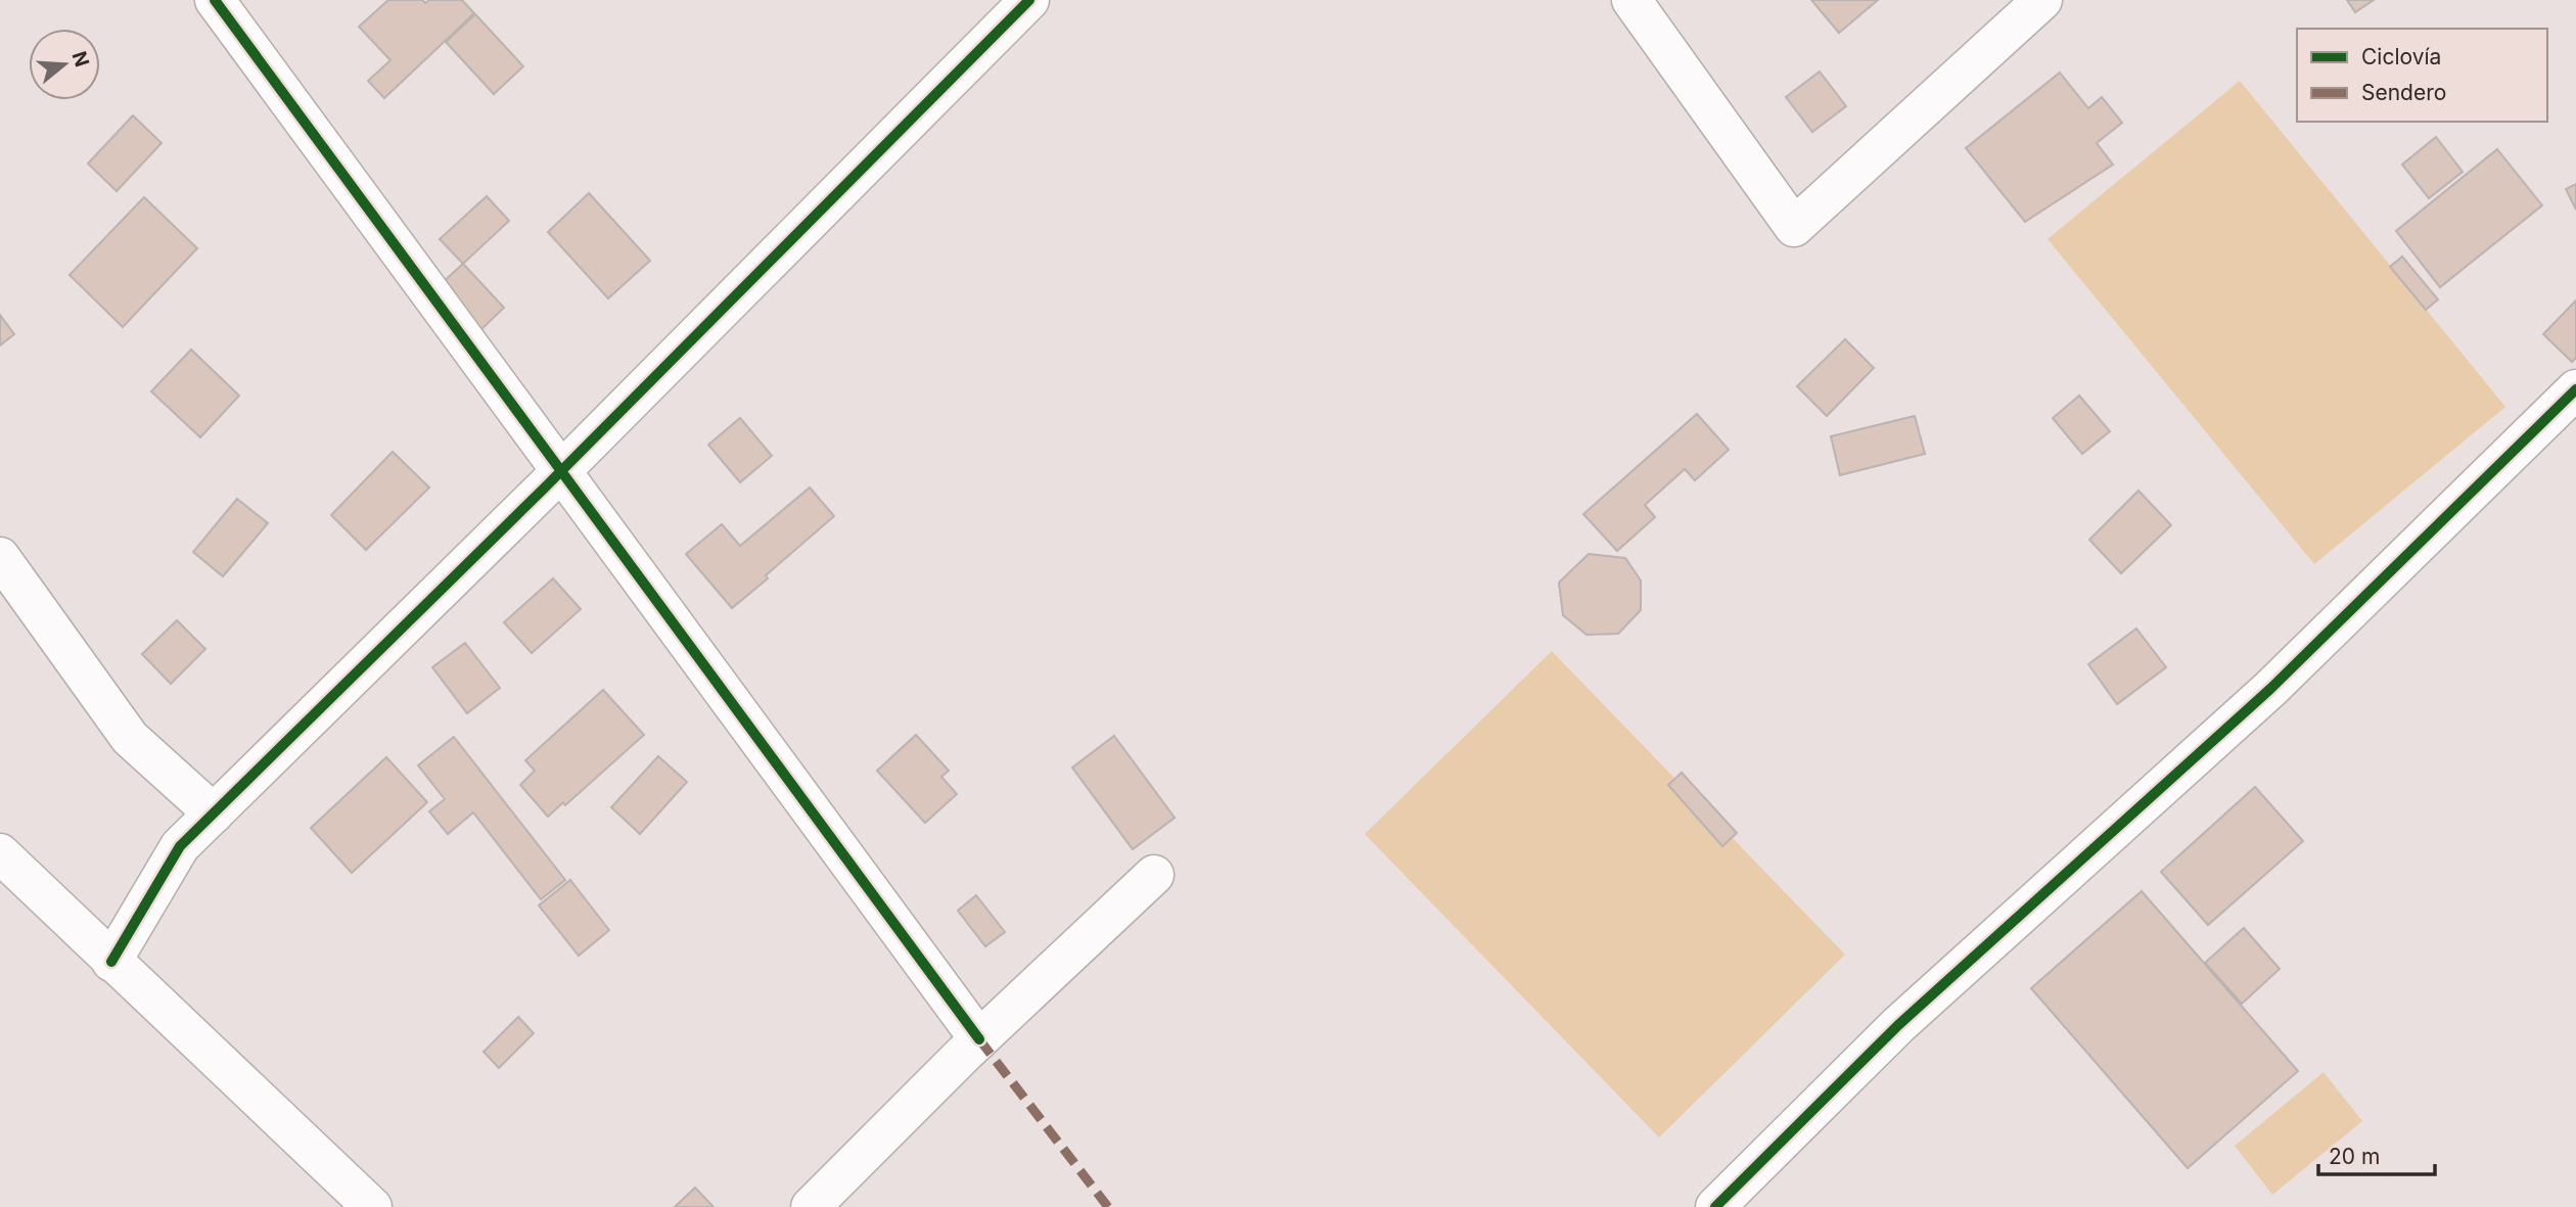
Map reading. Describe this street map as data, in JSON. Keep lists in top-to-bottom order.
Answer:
{
  "legend": ["Ciclovía", "Sendero"],
  "scale_bar": "20 m",
  "north": "right"
}
